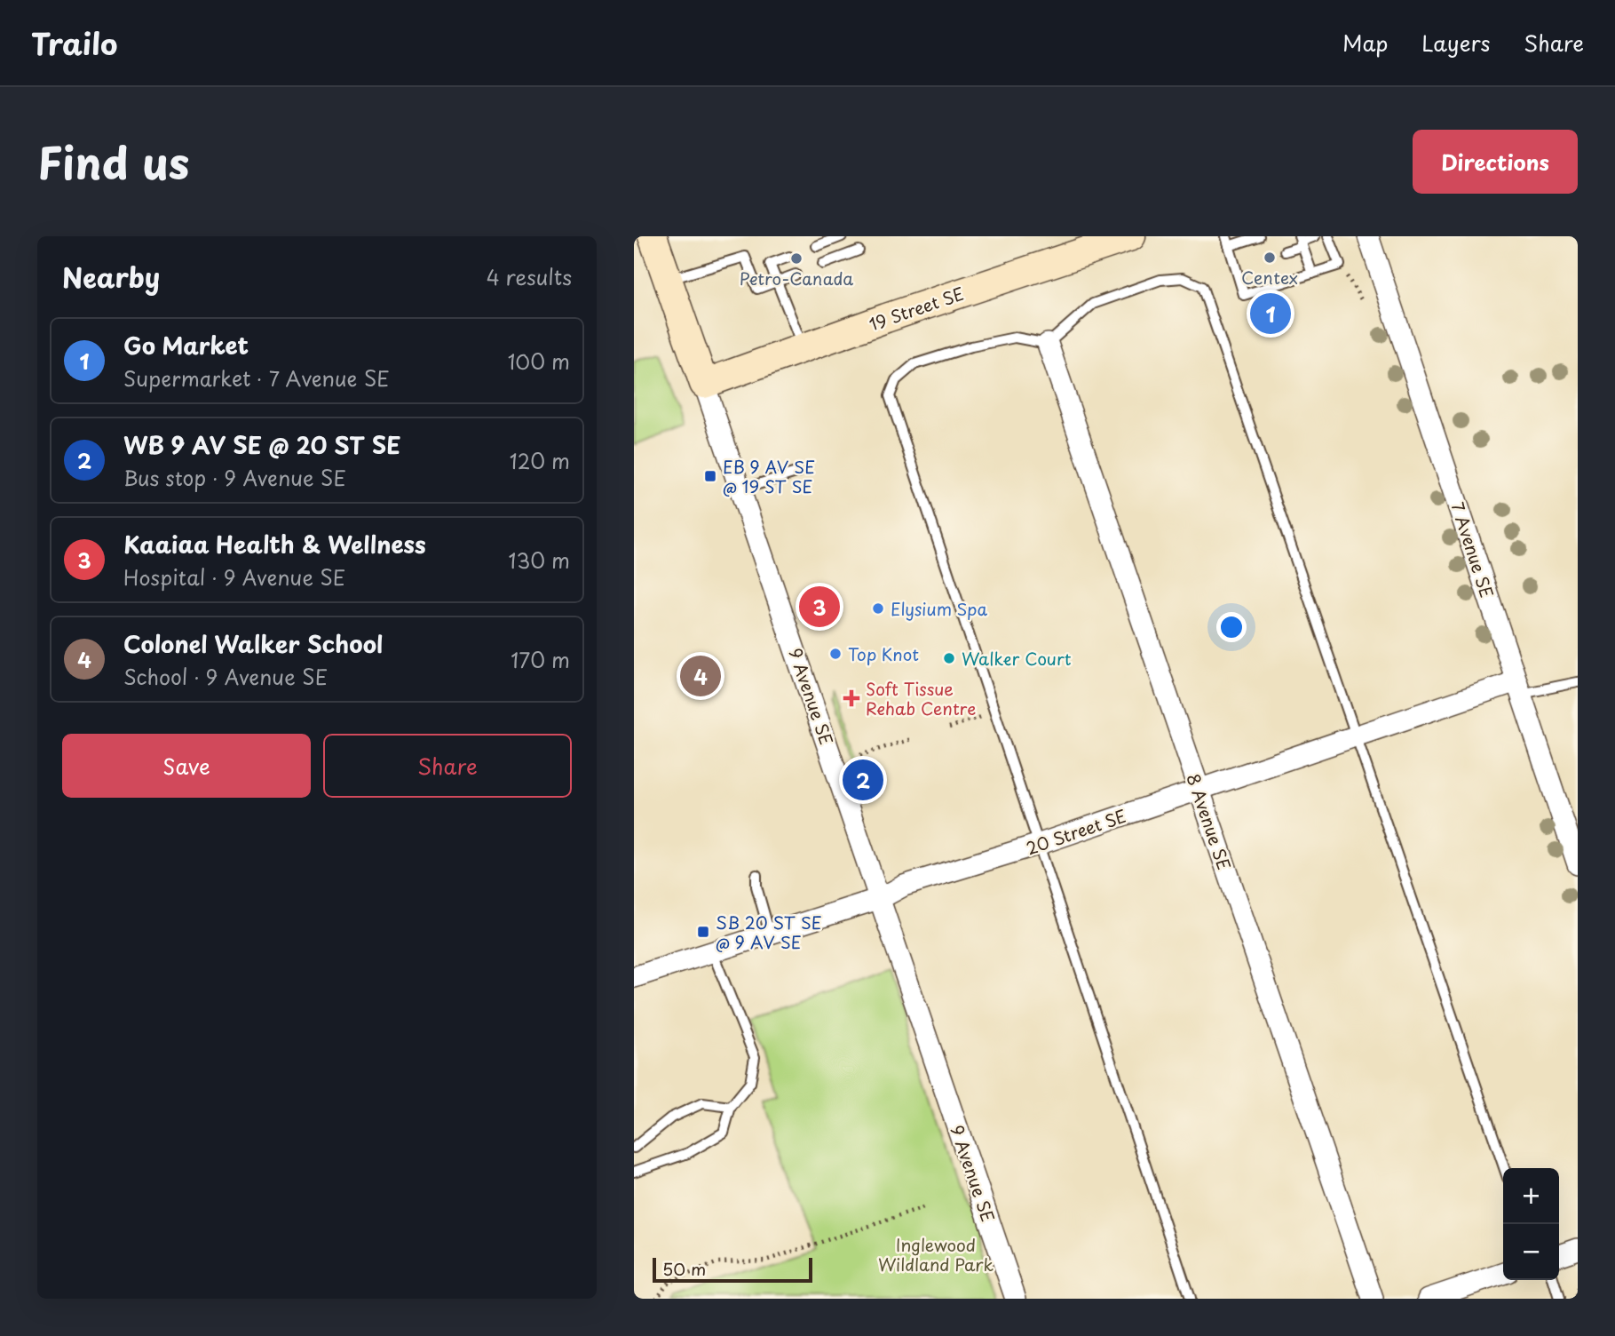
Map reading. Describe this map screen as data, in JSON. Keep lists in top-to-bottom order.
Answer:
{
  "streets": {
    "main road": ["19 Street SE", "9 Avenue SE"],
    "street": ["7 Avenue SE", "8 Avenue SE", "20 Street SE"]
  },
  "crossings": [
    ["19 Street SE", "9 Avenue SE"],
    ["7 Avenue SE", "20 Street SE"],
    ["9 Avenue SE", "20 Street SE"],
    ["8 Avenue SE", "20 Street SE"]
  ],
  "parks": ["Inglewood Wildland Park"],
  "places": {
    "other": [
      "Centex",
      "Petro-Canada",
      "Elysium Spa",
      "Top Knot",
      "Walker Court"
    ],
    "transit": ["EB 9 AV SE @ 19 ST SE", "SB 20 ST SE @ 9 AV SE"],
    "health": ["Soft Tissue Rehab Centre"]
  },
  "scale_bar": "50 m",
  "page": {
    "header": "Trailo",
    "nav": ["Map", "Layers", "Share"],
    "title": "Find us",
    "buttons": [
      "Directions",
      ["Save", "Share"]
    ],
    "heading": ["Nearby", "4 results"],
    "pins": [
      "1",
      "3",
      "4",
      "2"
    ],
    "list": [
      {
        "mark": "1",
        "name": "Go Market",
        "note": "Supermarket · 7 Avenue SE",
        "value": "100 m"
      },
      {
        "mark": "2",
        "name": "WB 9 AV SE @ 20 ST SE",
        "note": "Bus stop · 9 Avenue SE",
        "value": "120 m"
      },
      {
        "mark": "3",
        "name": "Kaaiaa Health & Wellness",
        "note": "Hospital · 9 Avenue SE",
        "value": "130 m"
      },
      {
        "mark": "4",
        "name": "Colonel Walker School",
        "note": "School · 9 Avenue SE",
        "value": "170 m"
      }
    ],
    "map_buttons": ["+", "−"],
    "scale": "50 m"
  }
}
